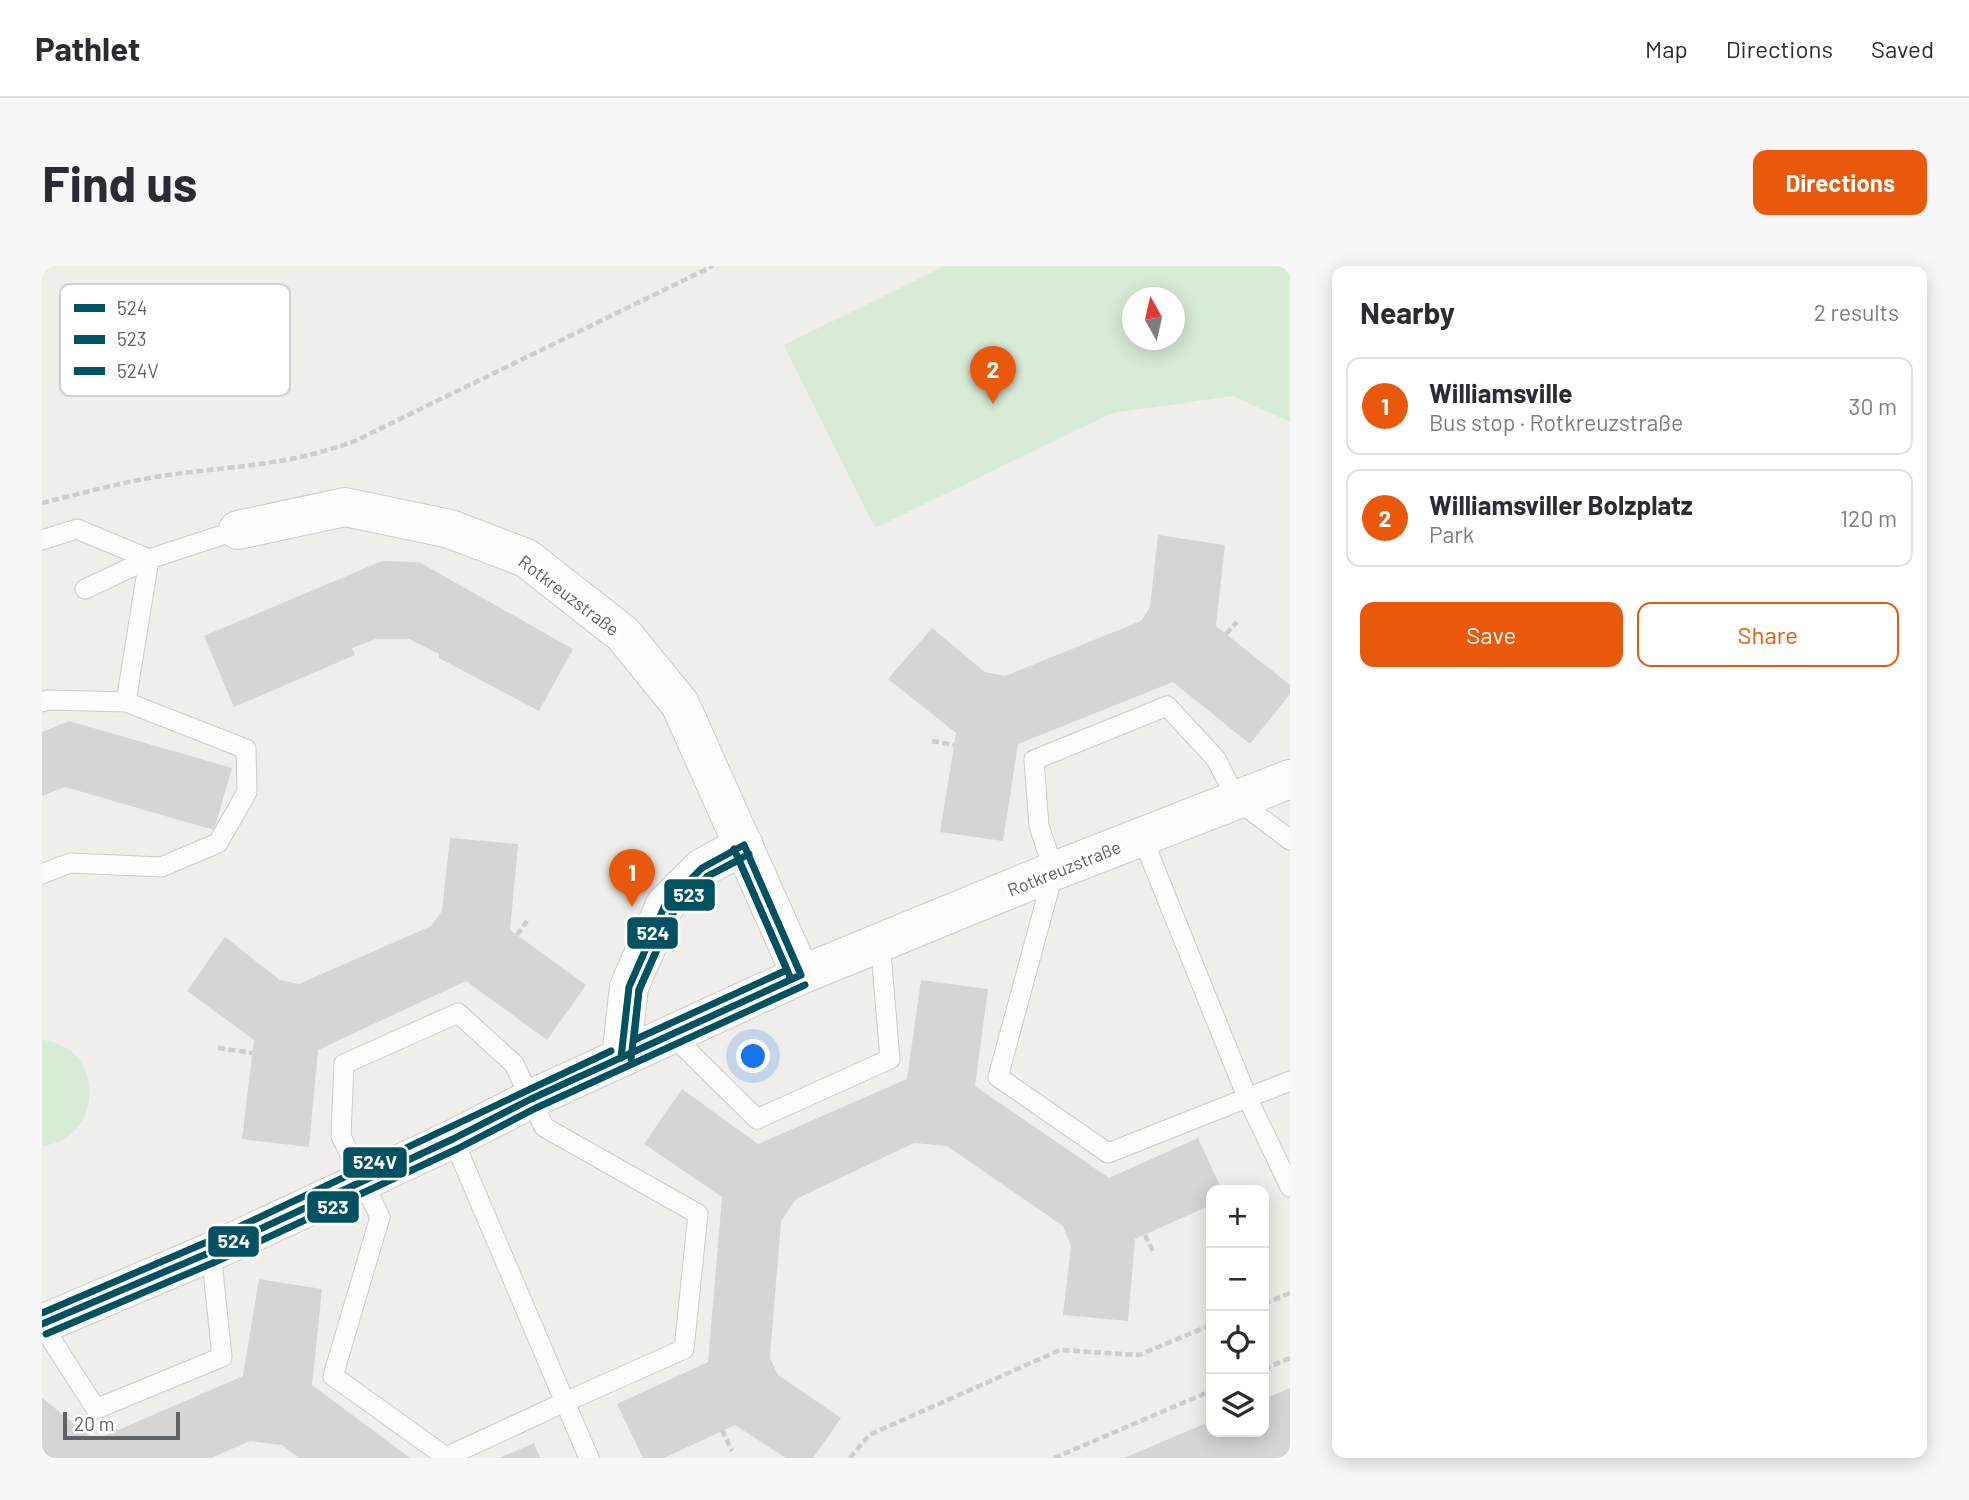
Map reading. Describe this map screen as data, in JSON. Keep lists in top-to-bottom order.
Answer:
{
  "streets": {
    "street": ["Rotkreuzstraße"]
  },
  "lines": ["transit line 524", "transit line 523", "transit line 524V"],
  "legend": ["524", "523", "524V"],
  "scale_bar": "20 m",
  "north": "top",
  "page": {
    "header": "Pathlet",
    "nav": ["Map", "Directions", "Saved"],
    "buttons": [
      "Directions",
      ["Save", "Share"]
    ],
    "title": "Find us",
    "heading": ["Nearby", "2 results"],
    "pins": ["2", "1"],
    "list": [
      {
        "mark": "1",
        "name": "Williamsville",
        "note": "Bus stop · Rotkreuzstraße",
        "value": "30 m"
      },
      {
        "mark": "2",
        "name": "Williamsviller Bolzplatz",
        "note": "Park",
        "value": "120 m"
      }
    ],
    "map_buttons": ["+", "−"],
    "scale": "20 m"
  }
}
